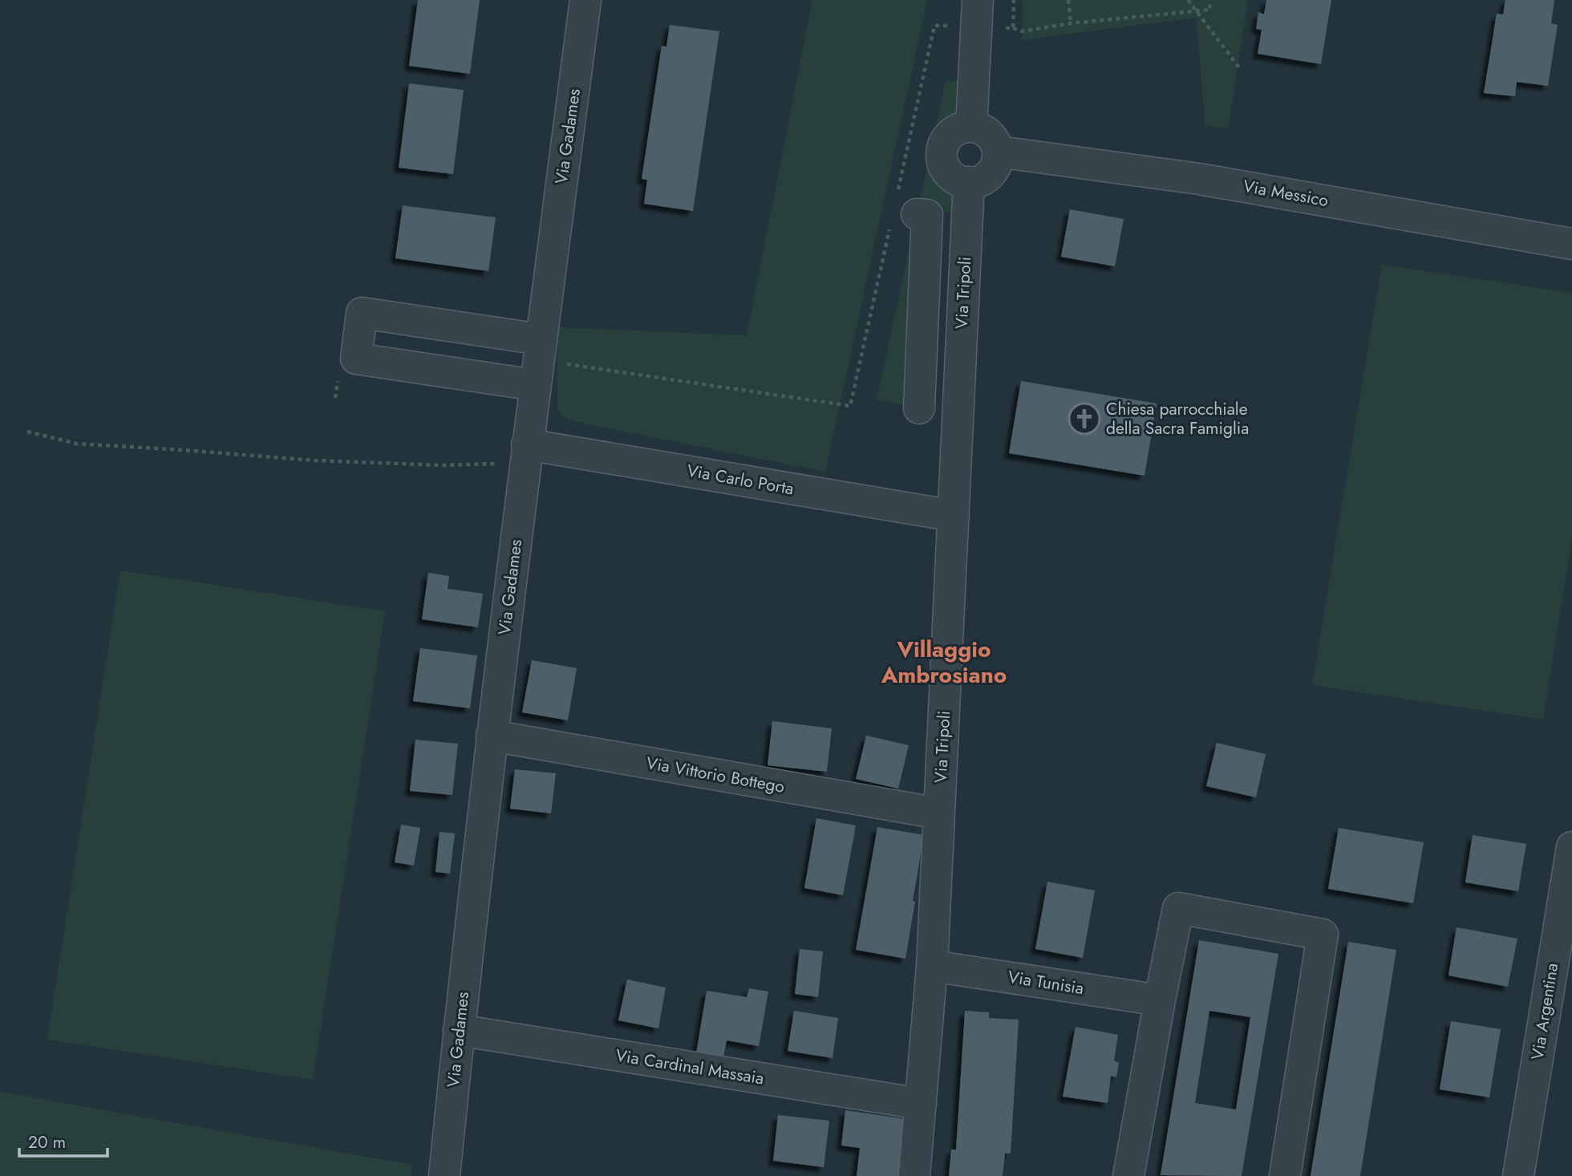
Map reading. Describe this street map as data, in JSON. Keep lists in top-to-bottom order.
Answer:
{
  "streets": {
    "street": [
      "Via Gadames",
      "Via Messico",
      "Via Tripoli",
      "Via Carlo Porta",
      "Via Vittorio Bottego",
      "Via Tunisia",
      "Via Argentina",
      "Via Cardinal Massaia"
    ]
  },
  "crossings": [
    ["Via Gadames", "Via Carlo Porta"],
    ["Via Gadames", "Via Vittorio Bottego"],
    ["Via Gadames", "Via Cardinal Massaia"],
    ["Via Messico", "Via Tripoli"],
    ["Via Tripoli", "Via Carlo Porta"],
    ["Via Tripoli", "Via Vittorio Bottego"],
    ["Via Tripoli", "Via Tunisia"],
    ["Via Tripoli", "Via Cardinal Massaia"]
  ],
  "districts": ["Villaggio Ambrosiano"],
  "places": {
    "church": ["Chiesa parrocchiale della Sacra Famiglia"]
  },
  "scale_bar": "20 m"
}
